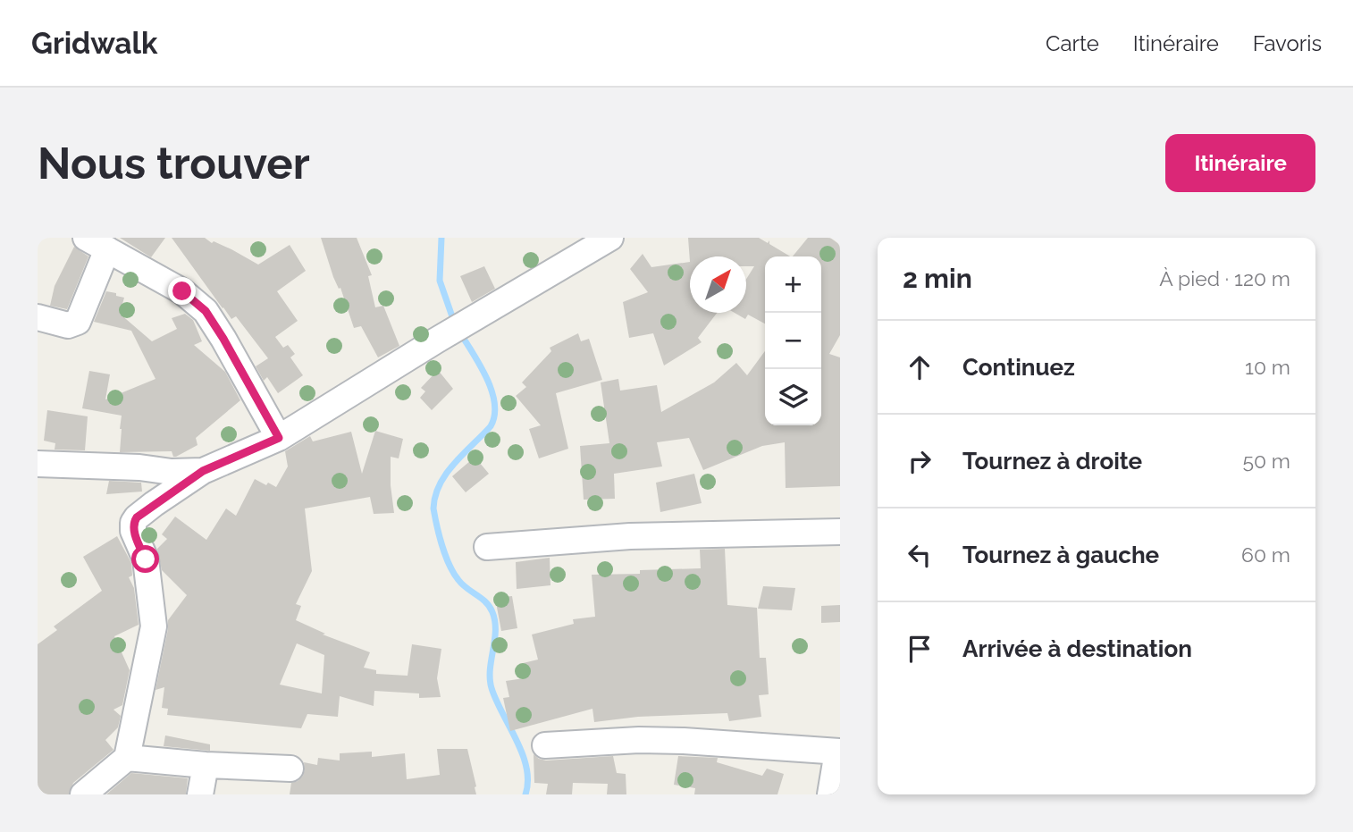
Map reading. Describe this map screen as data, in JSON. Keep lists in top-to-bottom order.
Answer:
{
  "north": "top right",
  "page": {
    "header": "Gridwalk",
    "nav": ["Carte", "Itinéraire", "Favoris"],
    "buttons": "Itinéraire",
    "title": "Nous trouver",
    "heading": ["2 min", "À pied · 120 m"],
    "map_buttons": ["+", "−"],
    "list": [
      ["Continuez", "10 m"],
      ["Tournez à droite", "50 m"],
      ["Tournez à gauche", "60 m"],
      "Arrivée à destination"
    ]
  }
}
